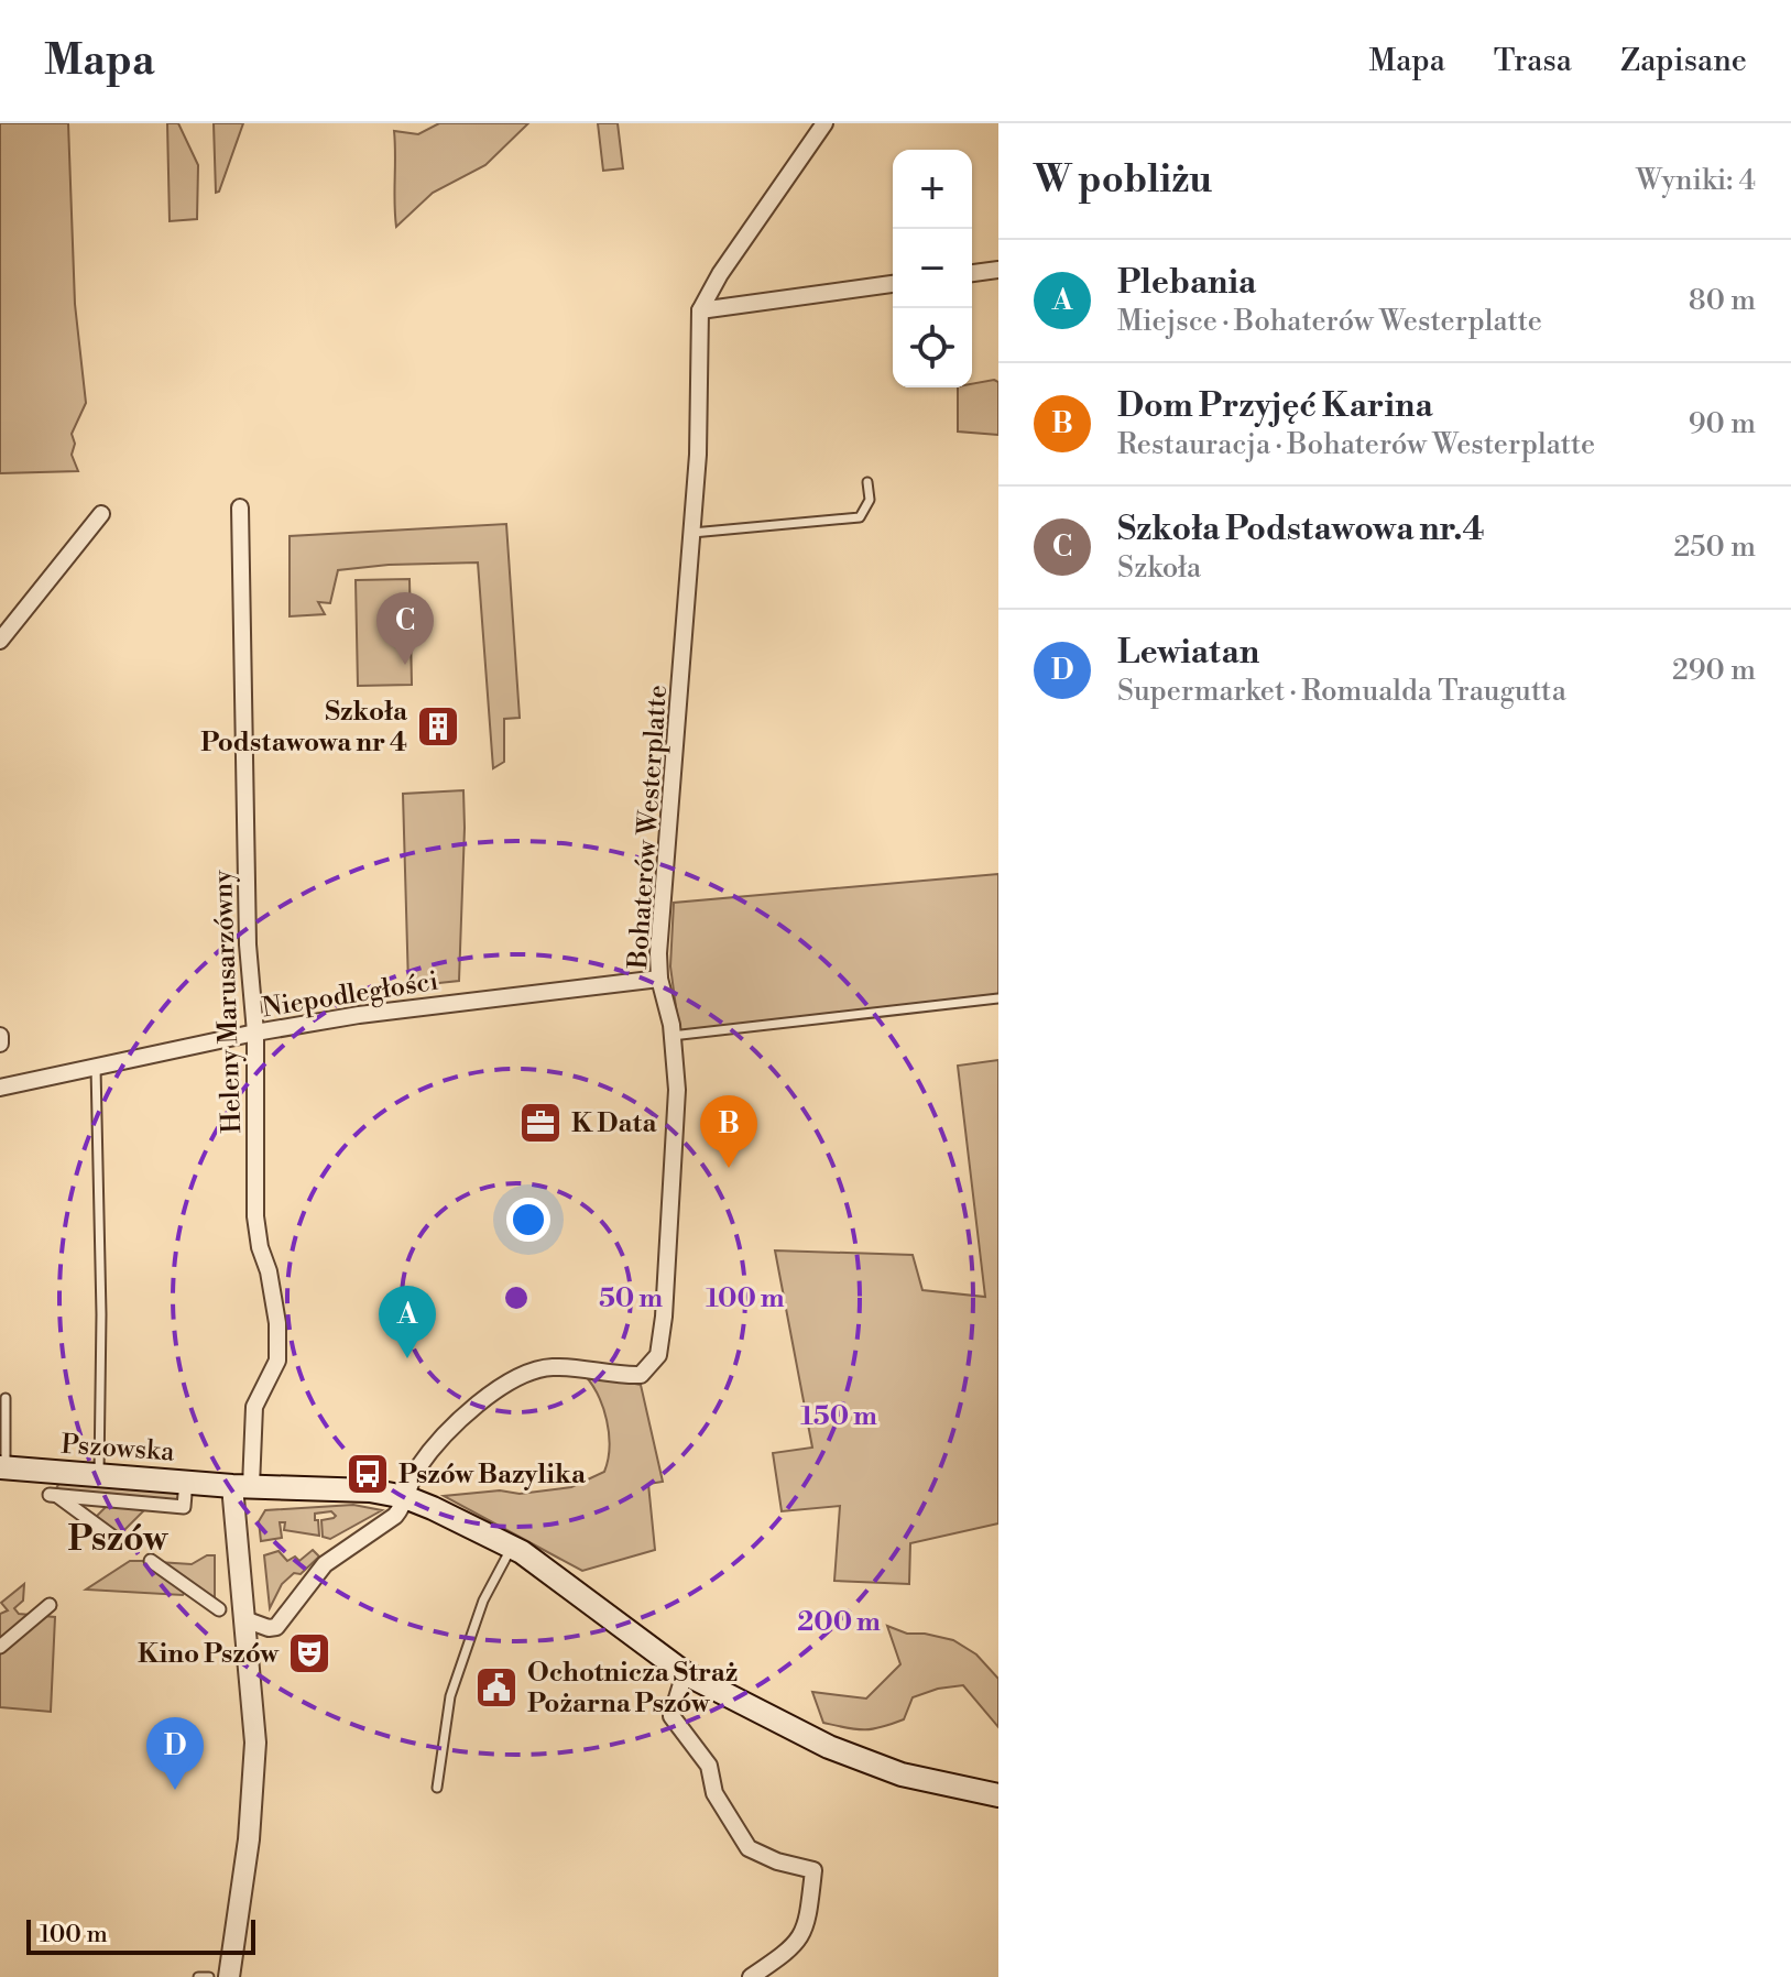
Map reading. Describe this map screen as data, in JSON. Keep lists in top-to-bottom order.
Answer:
{
  "streets": {
    "main road": ["Pszowska"],
    "street": ["Bohaterów Westerplatte", "Niepodległości", "Heleny Marusarzówny"]
  },
  "crossings": [
    ["Bohaterów Westerplatte", "Niepodległości"],
    ["Bohaterów Westerplatte", "Pszowska"],
    ["Niepodległości", "Heleny Marusarzówny"],
    ["Heleny Marusarzówny", "Pszowska"]
  ],
  "districts": ["Pszów"],
  "places": {
    "building": ["Szkoła Podstawowa nr 4"],
    "office": ["K Data"],
    "bus stop": ["Pszów Bazylika"],
    "theatre": ["Kino Pszów"],
    "public building": ["Ochotnicza Straż Pożarna Pszów"]
  },
  "scale_bar": "100 m",
  "page": {
    "header": "Mapa",
    "nav": ["Mapa", "Trasa", "Zapisane"],
    "heading": ["W pobliżu", "Wyniki: 4"],
    "map_buttons": ["+", "−"],
    "list": [
      {
        "mark": "A",
        "name": "Plebania",
        "note": "Miejsce · Bohaterów Westerplatte",
        "value": "80 m"
      },
      {
        "mark": "B",
        "name": "Dom Przyjęć Karina",
        "note": "Restauracja · Bohaterów Westerplatte",
        "value": "90 m"
      },
      {
        "mark": "C",
        "name": "Szkoła Podstawowa nr.4",
        "note": "Szkoła",
        "value": "250 m"
      },
      {
        "mark": "D",
        "name": "Lewiatan",
        "note": "Supermarket · Romualda Traugutta",
        "value": "290 m"
      }
    ],
    "pins": [
      "C",
      "B",
      "A",
      "D"
    ],
    "scale": "100 m"
  },
  "rings": [
    "50 m",
    "100 m",
    "150 m",
    "200 m"
  ]
}
